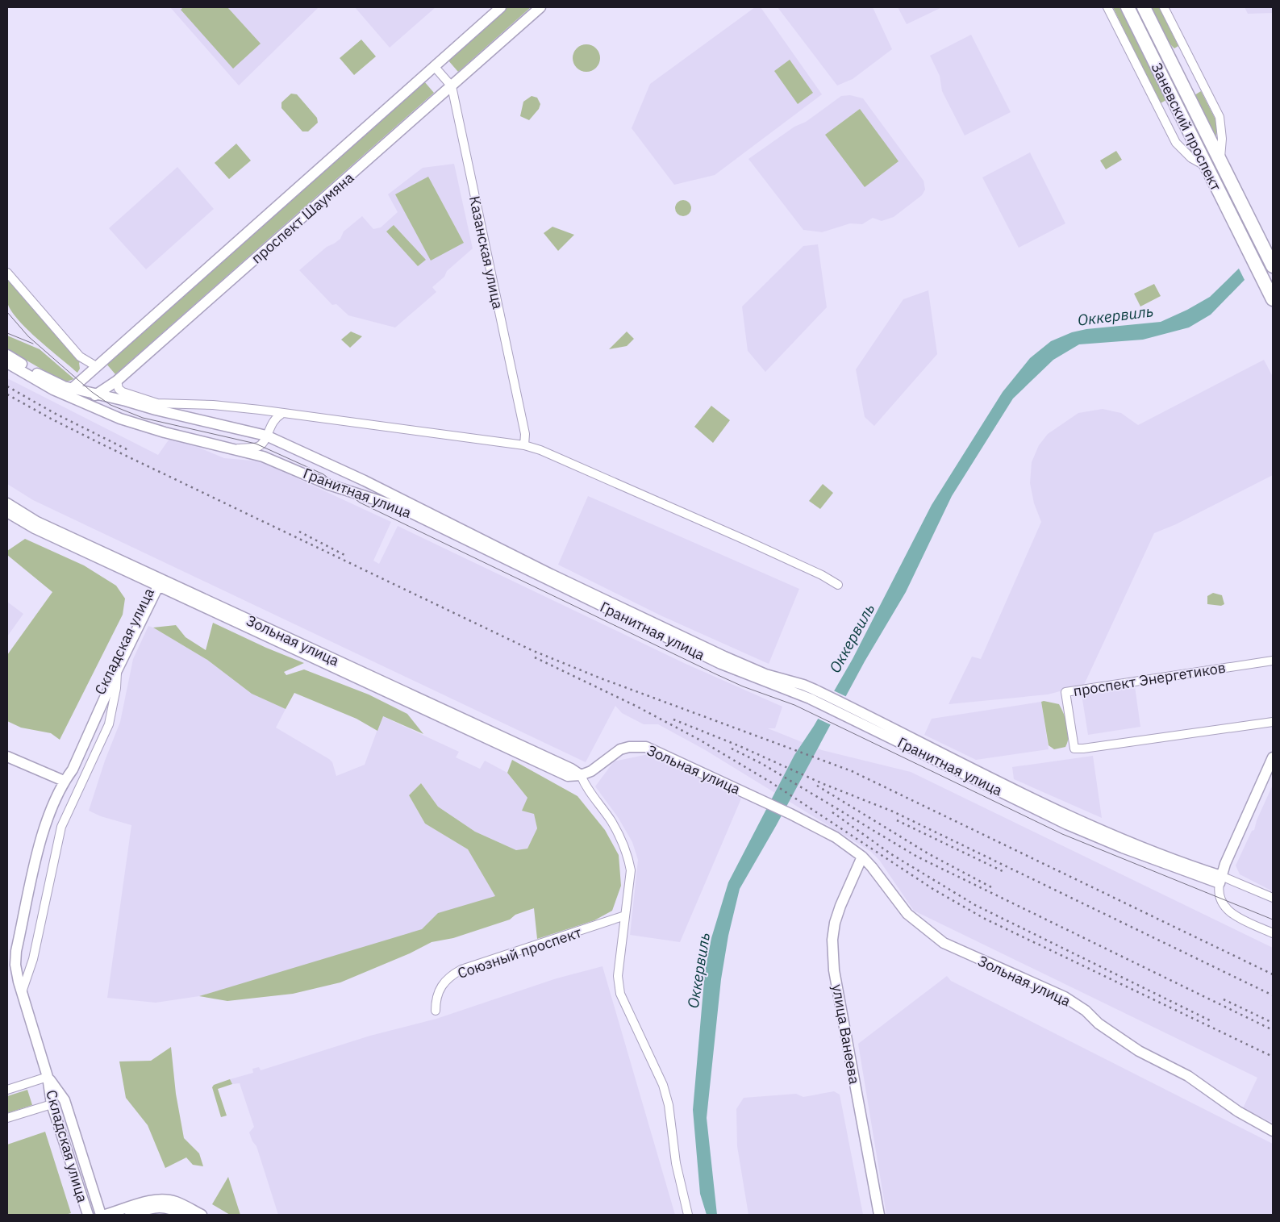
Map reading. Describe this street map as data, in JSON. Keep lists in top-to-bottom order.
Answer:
{
  "streets": {
    "main road": ["Заневский проспект"],
    "street": [
      "проспект Шаумяна",
      "Казанская улица",
      "Гранитная улица",
      "Зольная улица",
      "Складская улица",
      "проспект Энергетиков",
      "Союзный проспект",
      "улица Ванеева"
    ]
  },
  "crossings": [
    ["проспект Шаумяна", "Казанская улица"],
    ["проспект Шаумяна", "Гранитная улица"],
    ["Казанская улица", "Гранитная улица"],
    ["Зольная улица", "Складская улица"],
    ["Зольная улица", "улица Ванеева"]
  ],
  "water": ["Оккервиль"]
}
